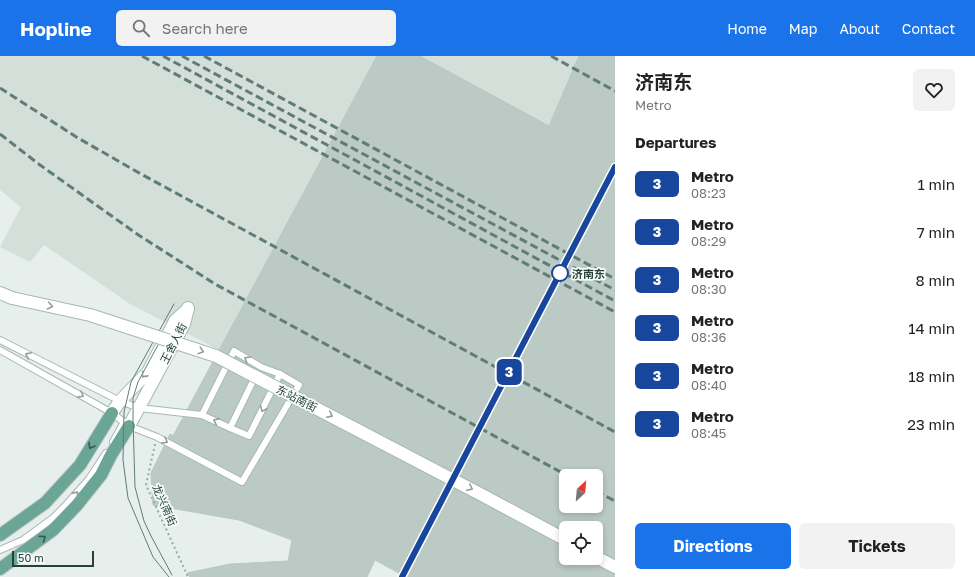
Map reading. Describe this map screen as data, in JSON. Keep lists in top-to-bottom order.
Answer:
{
  "streets": {
    "main road": ["王舍人街"],
    "street": ["东站南街"],
    "path": ["龙兴南街"]
  },
  "one_way": ["东站南街"],
  "places": ["济南东"],
  "lines": ["metro line 3"],
  "scale_bar": "50 m",
  "north": "top right",
  "page": {
    "header": "Hopline",
    "search": "Search here",
    "nav": [
      "Home",
      "Map",
      "About",
      "Contact"
    ],
    "on_map": "3",
    "heading": [
      ["济南东", "Metro"],
      "Departures"
    ],
    "list": [
      {
        "mark": "3",
        "name": "Metro",
        "note": "08:23",
        "value": "1 min"
      },
      {
        "mark": "3",
        "name": "Metro",
        "note": "08:29",
        "value": "7 min"
      },
      {
        "mark": "3",
        "name": "Metro",
        "note": "08:30",
        "value": "8 min"
      },
      {
        "mark": "3",
        "name": "Metro",
        "note": "08:36",
        "value": "14 min"
      },
      {
        "mark": "3",
        "name": "Metro",
        "note": "08:40",
        "value": "18 min"
      },
      {
        "mark": "3",
        "name": "Metro",
        "note": "08:45",
        "value": "23 min"
      }
    ],
    "buttons": ["Directions", "Tickets"],
    "scale": "50 m"
  }
}
